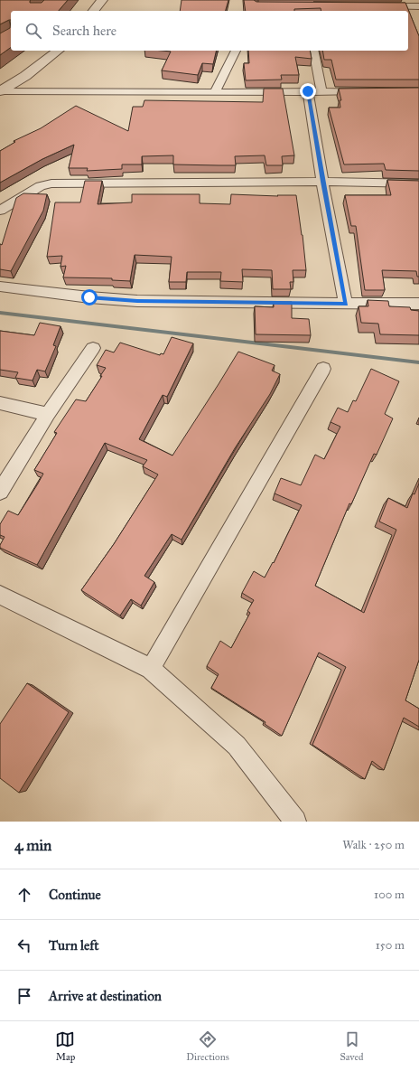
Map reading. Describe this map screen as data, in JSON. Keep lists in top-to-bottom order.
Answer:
{
  "page": {
    "search": "Search here",
    "heading": ["4 min", "Walk · 250 m"],
    "list": [
      ["Continue", "100 m"],
      ["Turn left", "150 m"],
      "Arrive at destination"
    ],
    "nav": ["Map", "Directions", "Saved"]
  }
}
